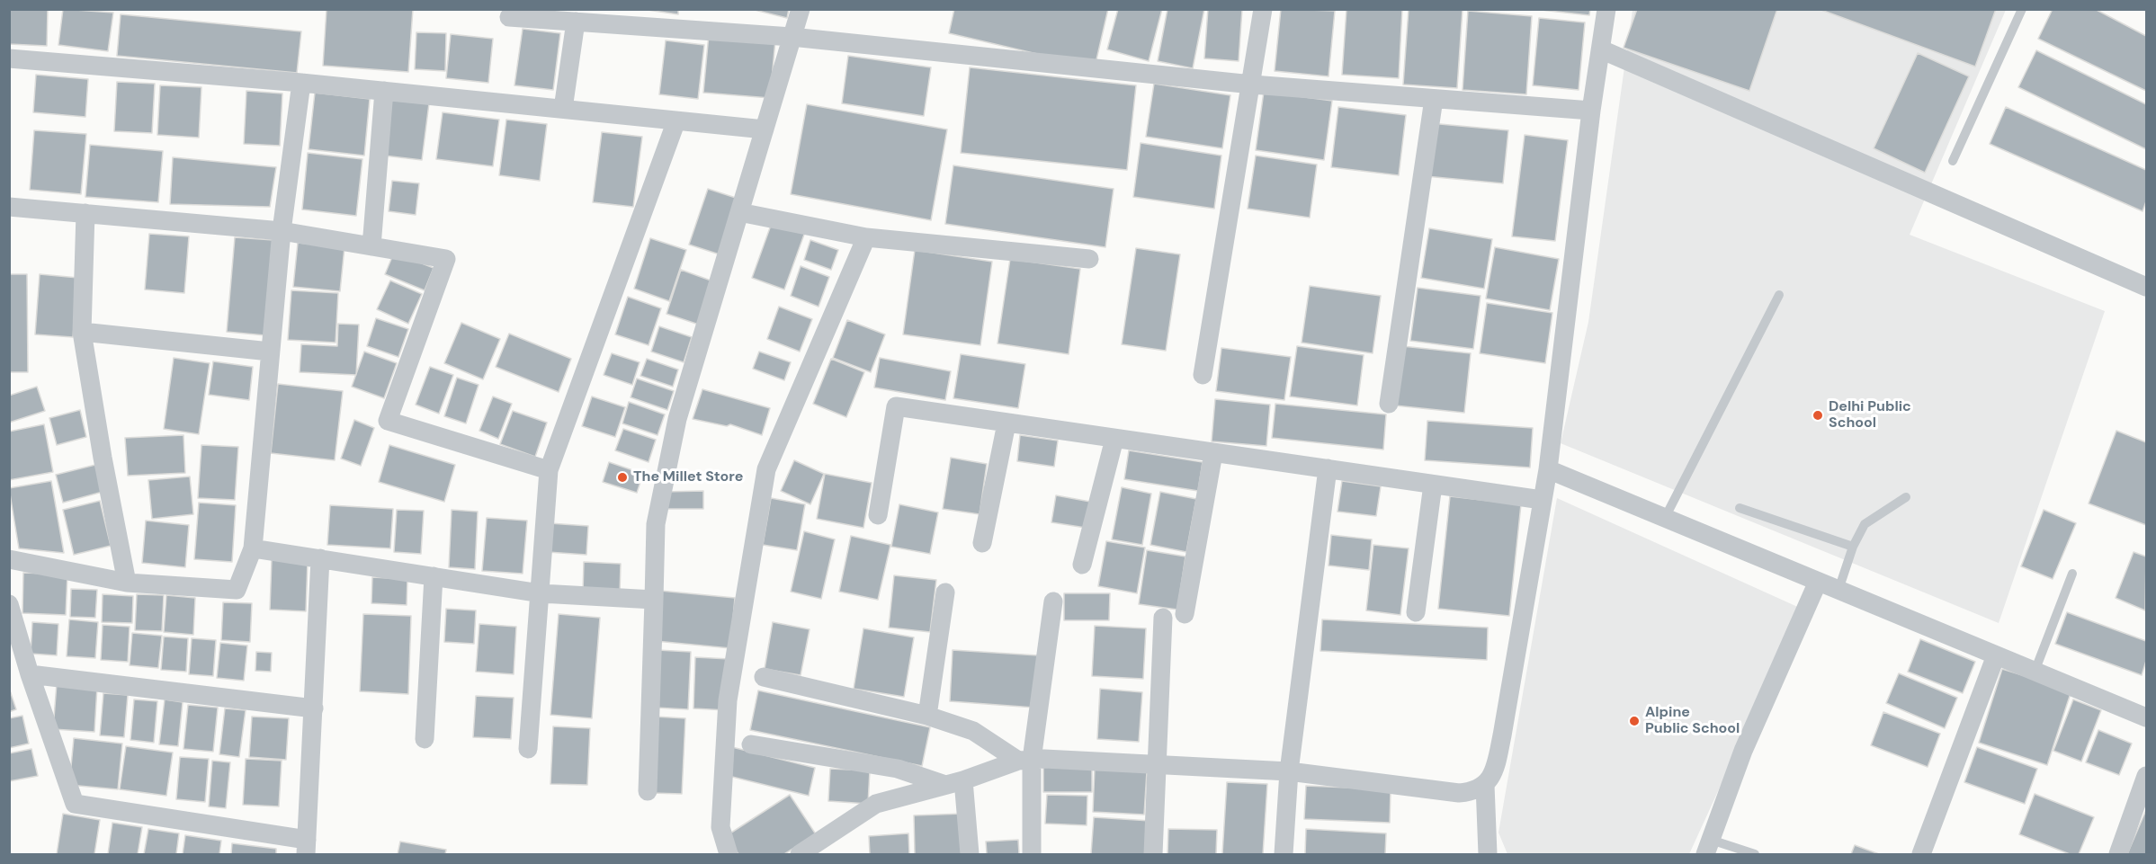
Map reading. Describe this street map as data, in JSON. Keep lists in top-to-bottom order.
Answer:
{
  "places": ["Delhi Public School", "The Millet Store", "Alpine Public School"]
}
